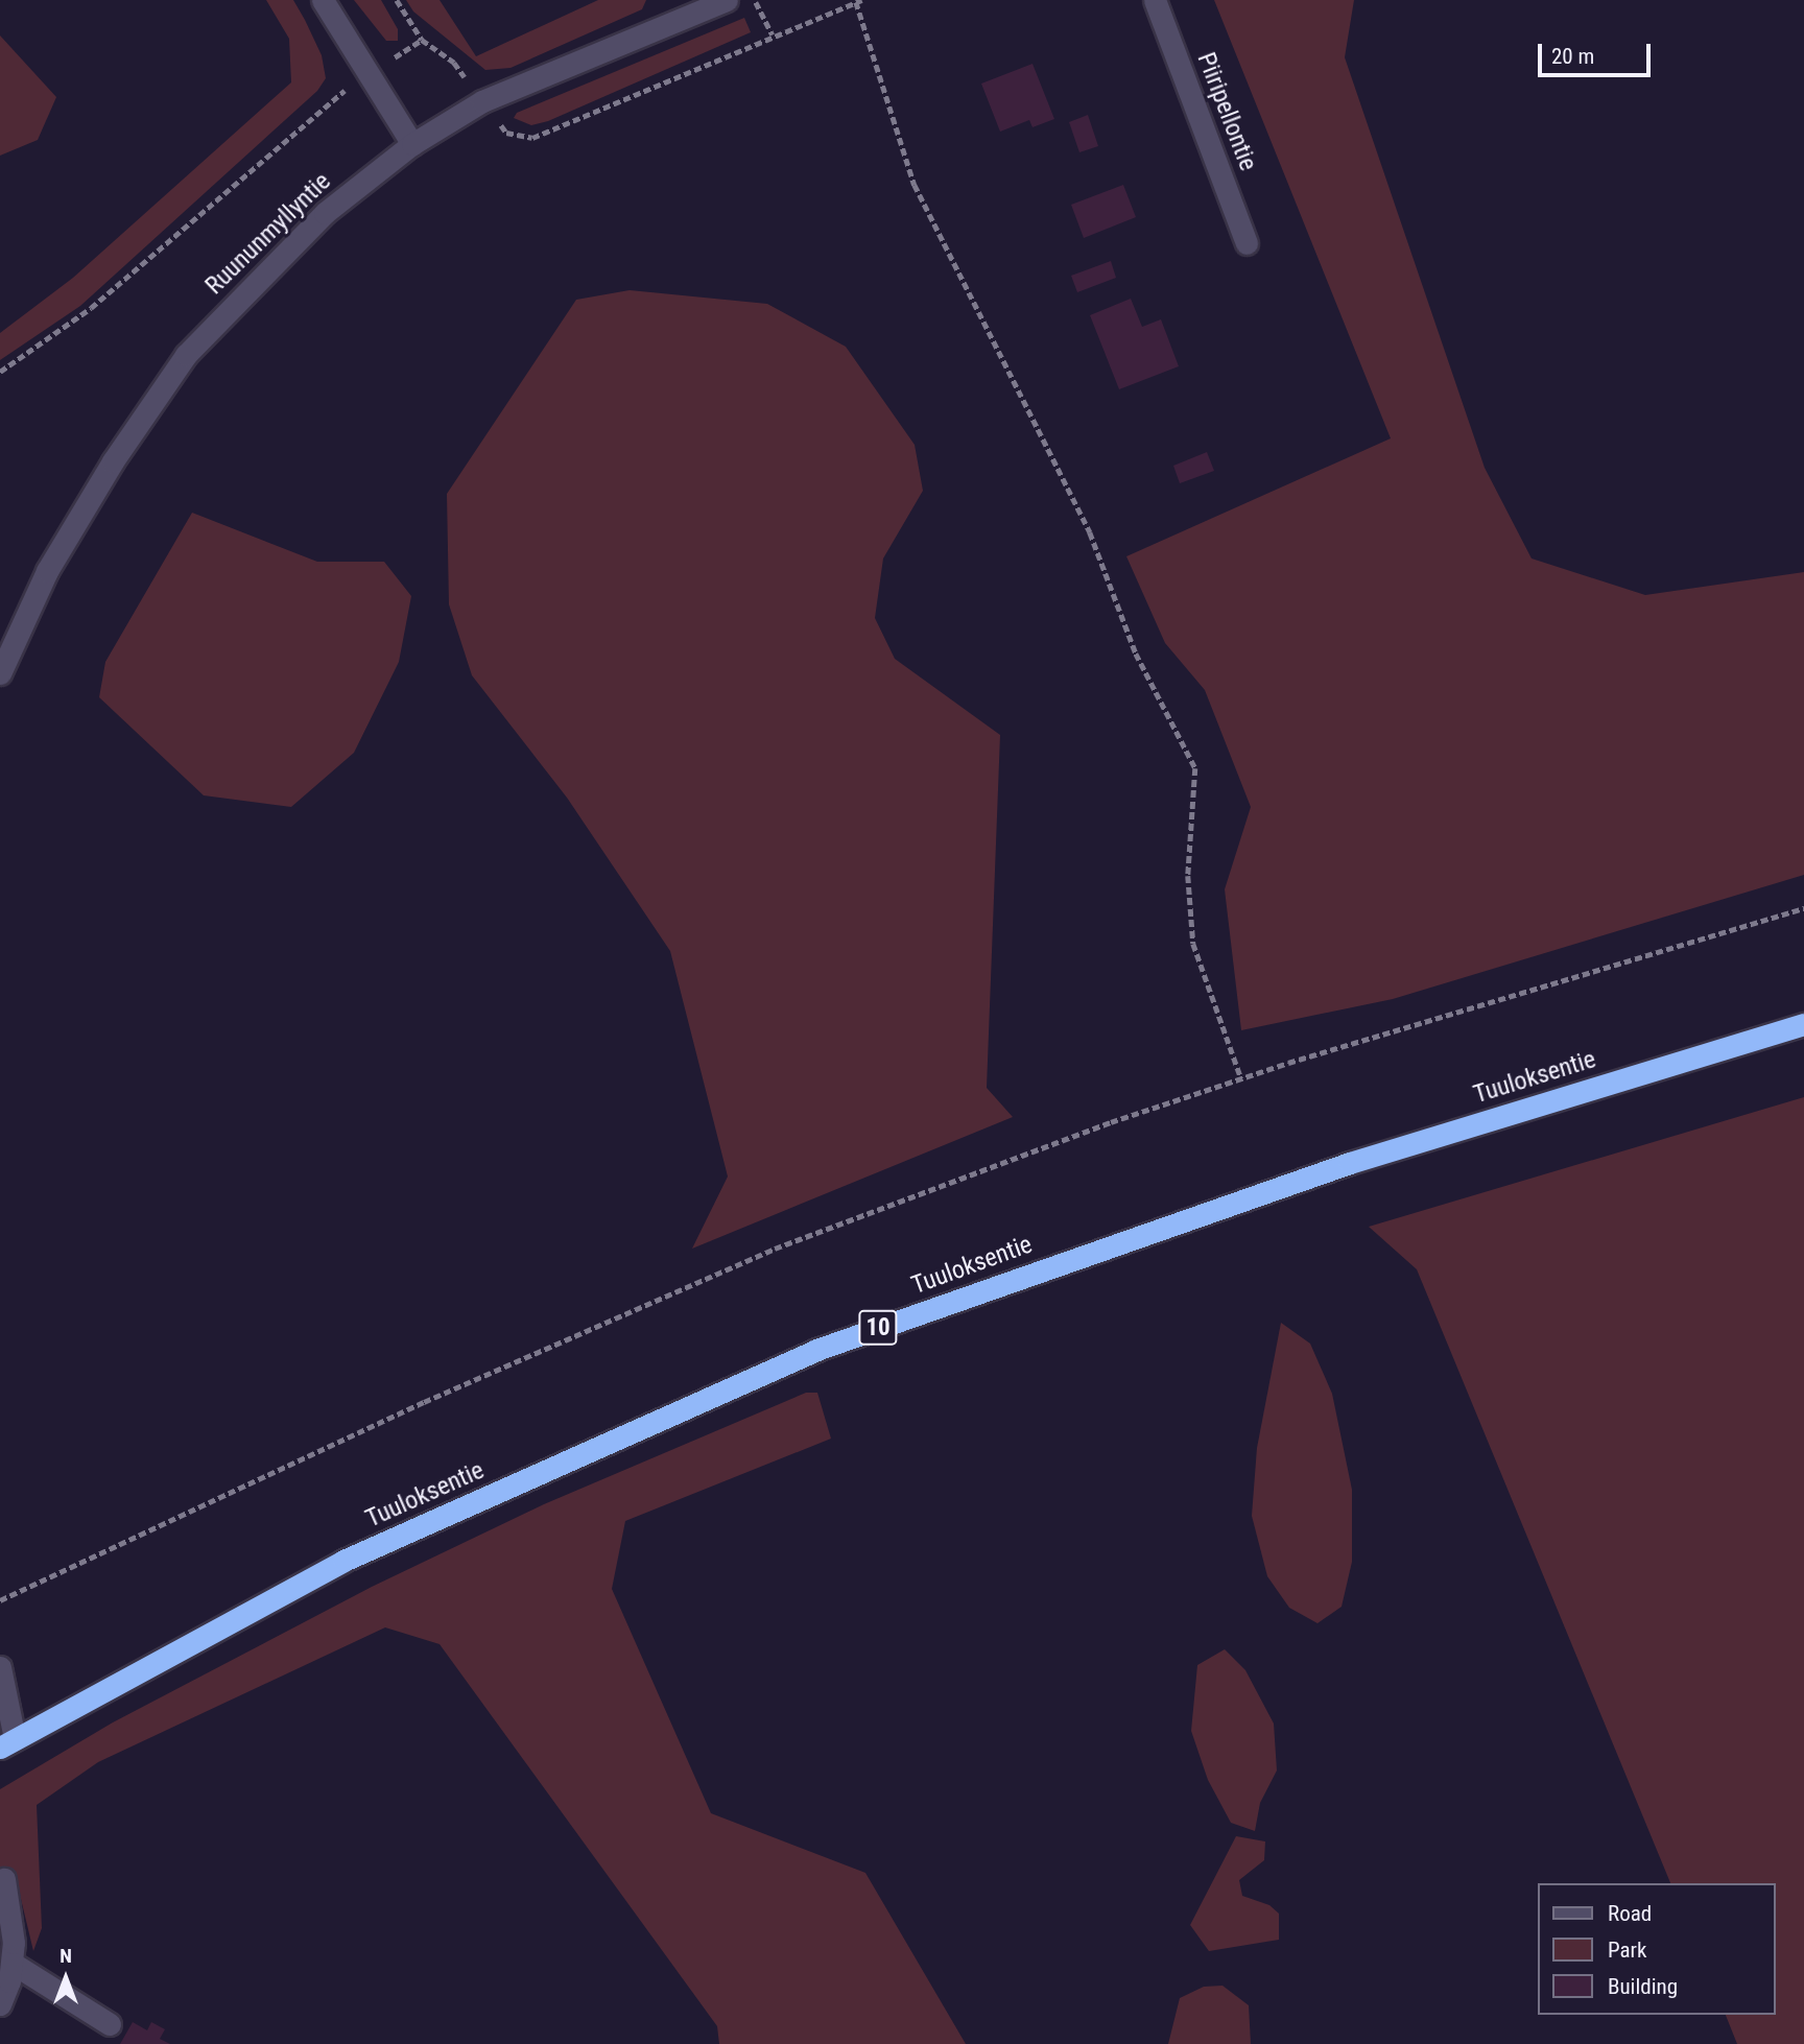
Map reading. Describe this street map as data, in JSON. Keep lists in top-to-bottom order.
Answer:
{
  "streets": {
    "highway": ["Tuuloksentie", "10"],
    "street": ["Piiripellontie", "Ruununmyllyntie"]
  },
  "legend": ["Road", "Park", "Building"],
  "scale_bar": "20 m",
  "north": "top"
}
